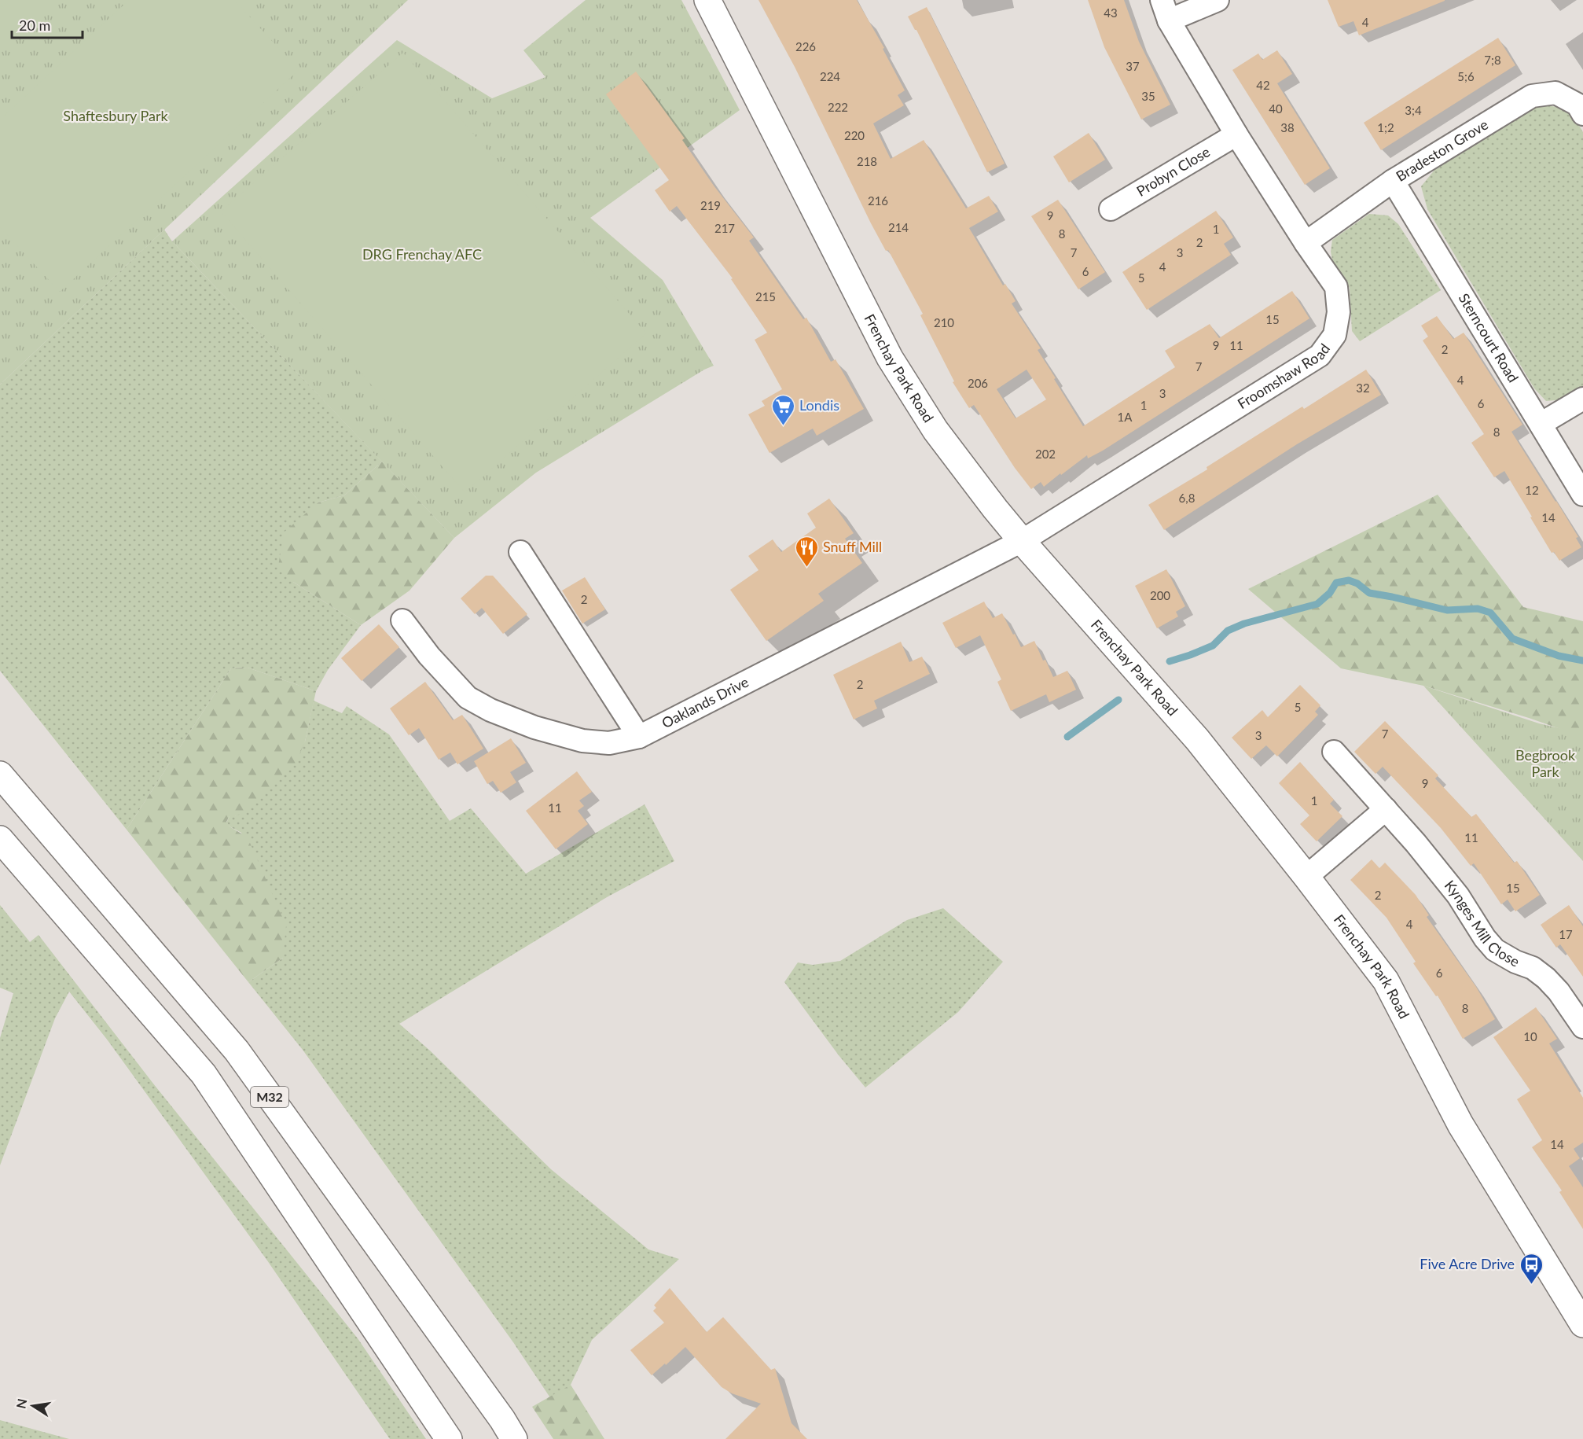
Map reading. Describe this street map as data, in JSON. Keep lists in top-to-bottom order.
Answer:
{
  "streets": {
    "main road": ["Frenchay Park Road", "M32"],
    "street": [
      "Bradeston Grove",
      "Probyn Close",
      "Sterncourt Road",
      "Froomshaw Road",
      "Oaklands Drive",
      "Kynges Mill Close"
    ]
  },
  "crossings": [
    ["Bradeston Grove", "Sterncourt Road"],
    ["Bradeston Grove", "Froomshaw Road"],
    ["Probyn Close", "Froomshaw Road"],
    ["Frenchay Park Road", "Froomshaw Road"],
    ["Frenchay Park Road", "Oaklands Drive"],
    ["Froomshaw Road", "Oaklands Drive"]
  ],
  "parks": ["Shaftesbury Park", "DRG Frenchay AFC", "Begbrook Park"],
  "places": {
    "supermarket": ["Londis"],
    "restaurant": ["Snuff Mill"],
    "bus stop": ["Five Acre Drive"]
  },
  "house_numbers": [
    "43",
    "4",
    "226",
    "7;8",
    "37",
    "224",
    "5;6",
    "42",
    "35",
    "222",
    "40",
    "3;4",
    "38",
    "1;2",
    "220",
    "218",
    "216",
    "219",
    "9",
    "214",
    "217",
    "1",
    "8",
    "2",
    "7",
    "3",
    "4",
    "6",
    "5",
    "215",
    "15",
    "210",
    "9",
    "11",
    "2",
    "7",
    "4",
    "206",
    "32",
    "3",
    "6",
    "1",
    "1A",
    "8",
    "202",
    "12",
    "6,8",
    "14",
    "200",
    "2",
    "2",
    "5",
    "7",
    "3",
    "9",
    "1",
    "11",
    "11",
    "15",
    "2",
    "4",
    "17",
    "6",
    "8",
    "10",
    "14"
  ],
  "scale_bar": "20 m",
  "north": "left"
}
